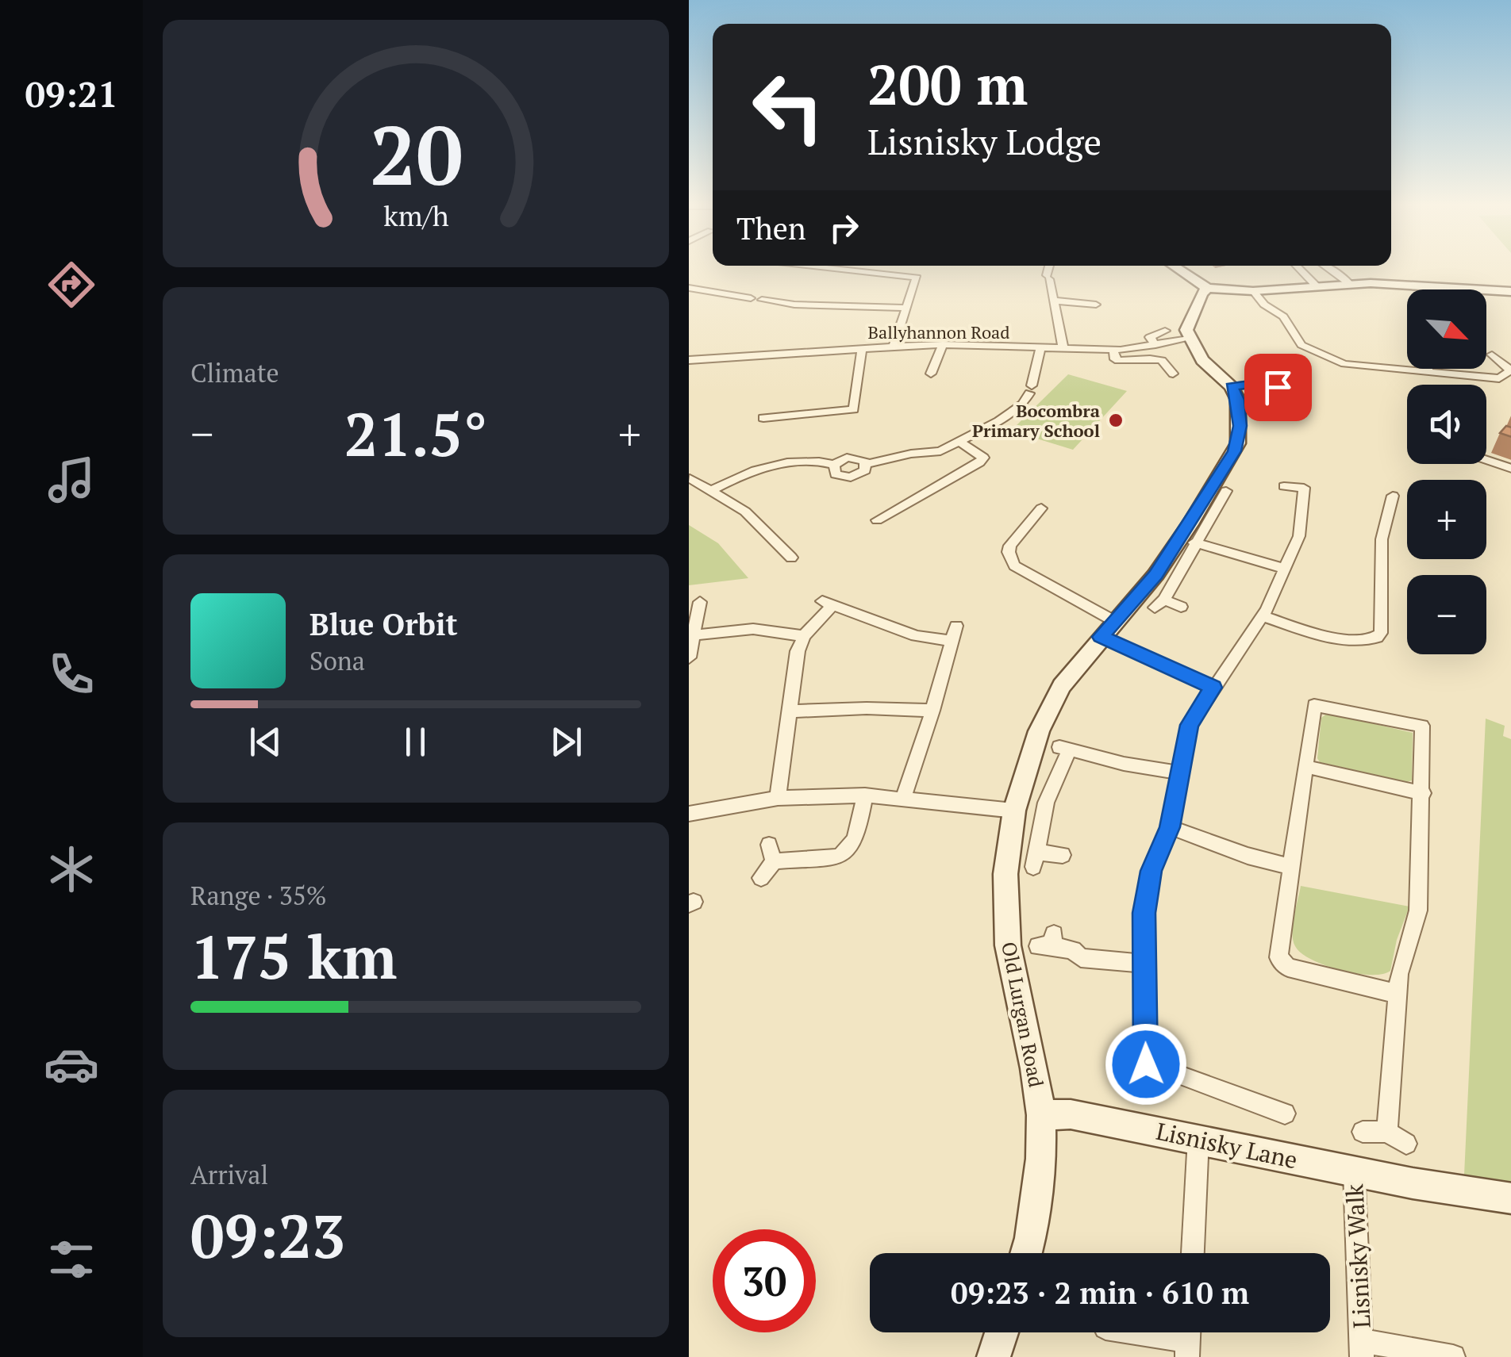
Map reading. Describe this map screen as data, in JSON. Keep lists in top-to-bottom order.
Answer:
{
  "streets": {
    "street": [
      "Ballyhannon Road",
      "Old Lurgan Road",
      "Lisnisky Lane",
      "Lisnisky Walk"
    ]
  },
  "crossings": [
    ["Old Lurgan Road", "Lisnisky Lane"],
    ["Lisnisky Lane", "Lisnisky Walk"]
  ],
  "places": ["Bocombra Primary School"],
  "north": "bottom right",
  "page": {
    "tabs": "09:21",
    "turn": ["200 m", "Lisnisky Lodge"],
    "then": "Then",
    "tile": [
      "Climate",
      ["Range · 35%", "175 km"],
      ["Arrival", "09:23"]
    ],
    "map_buttons": ["+", "−"],
    "heat": ["−", "21.5°", "+"],
    "song": ["Blue Orbit", "Sona"],
    "limit": "30",
    "trip": "09:23 · 2 min · 610 m",
    "gauge": ["20", "km/h"]
  }
}
